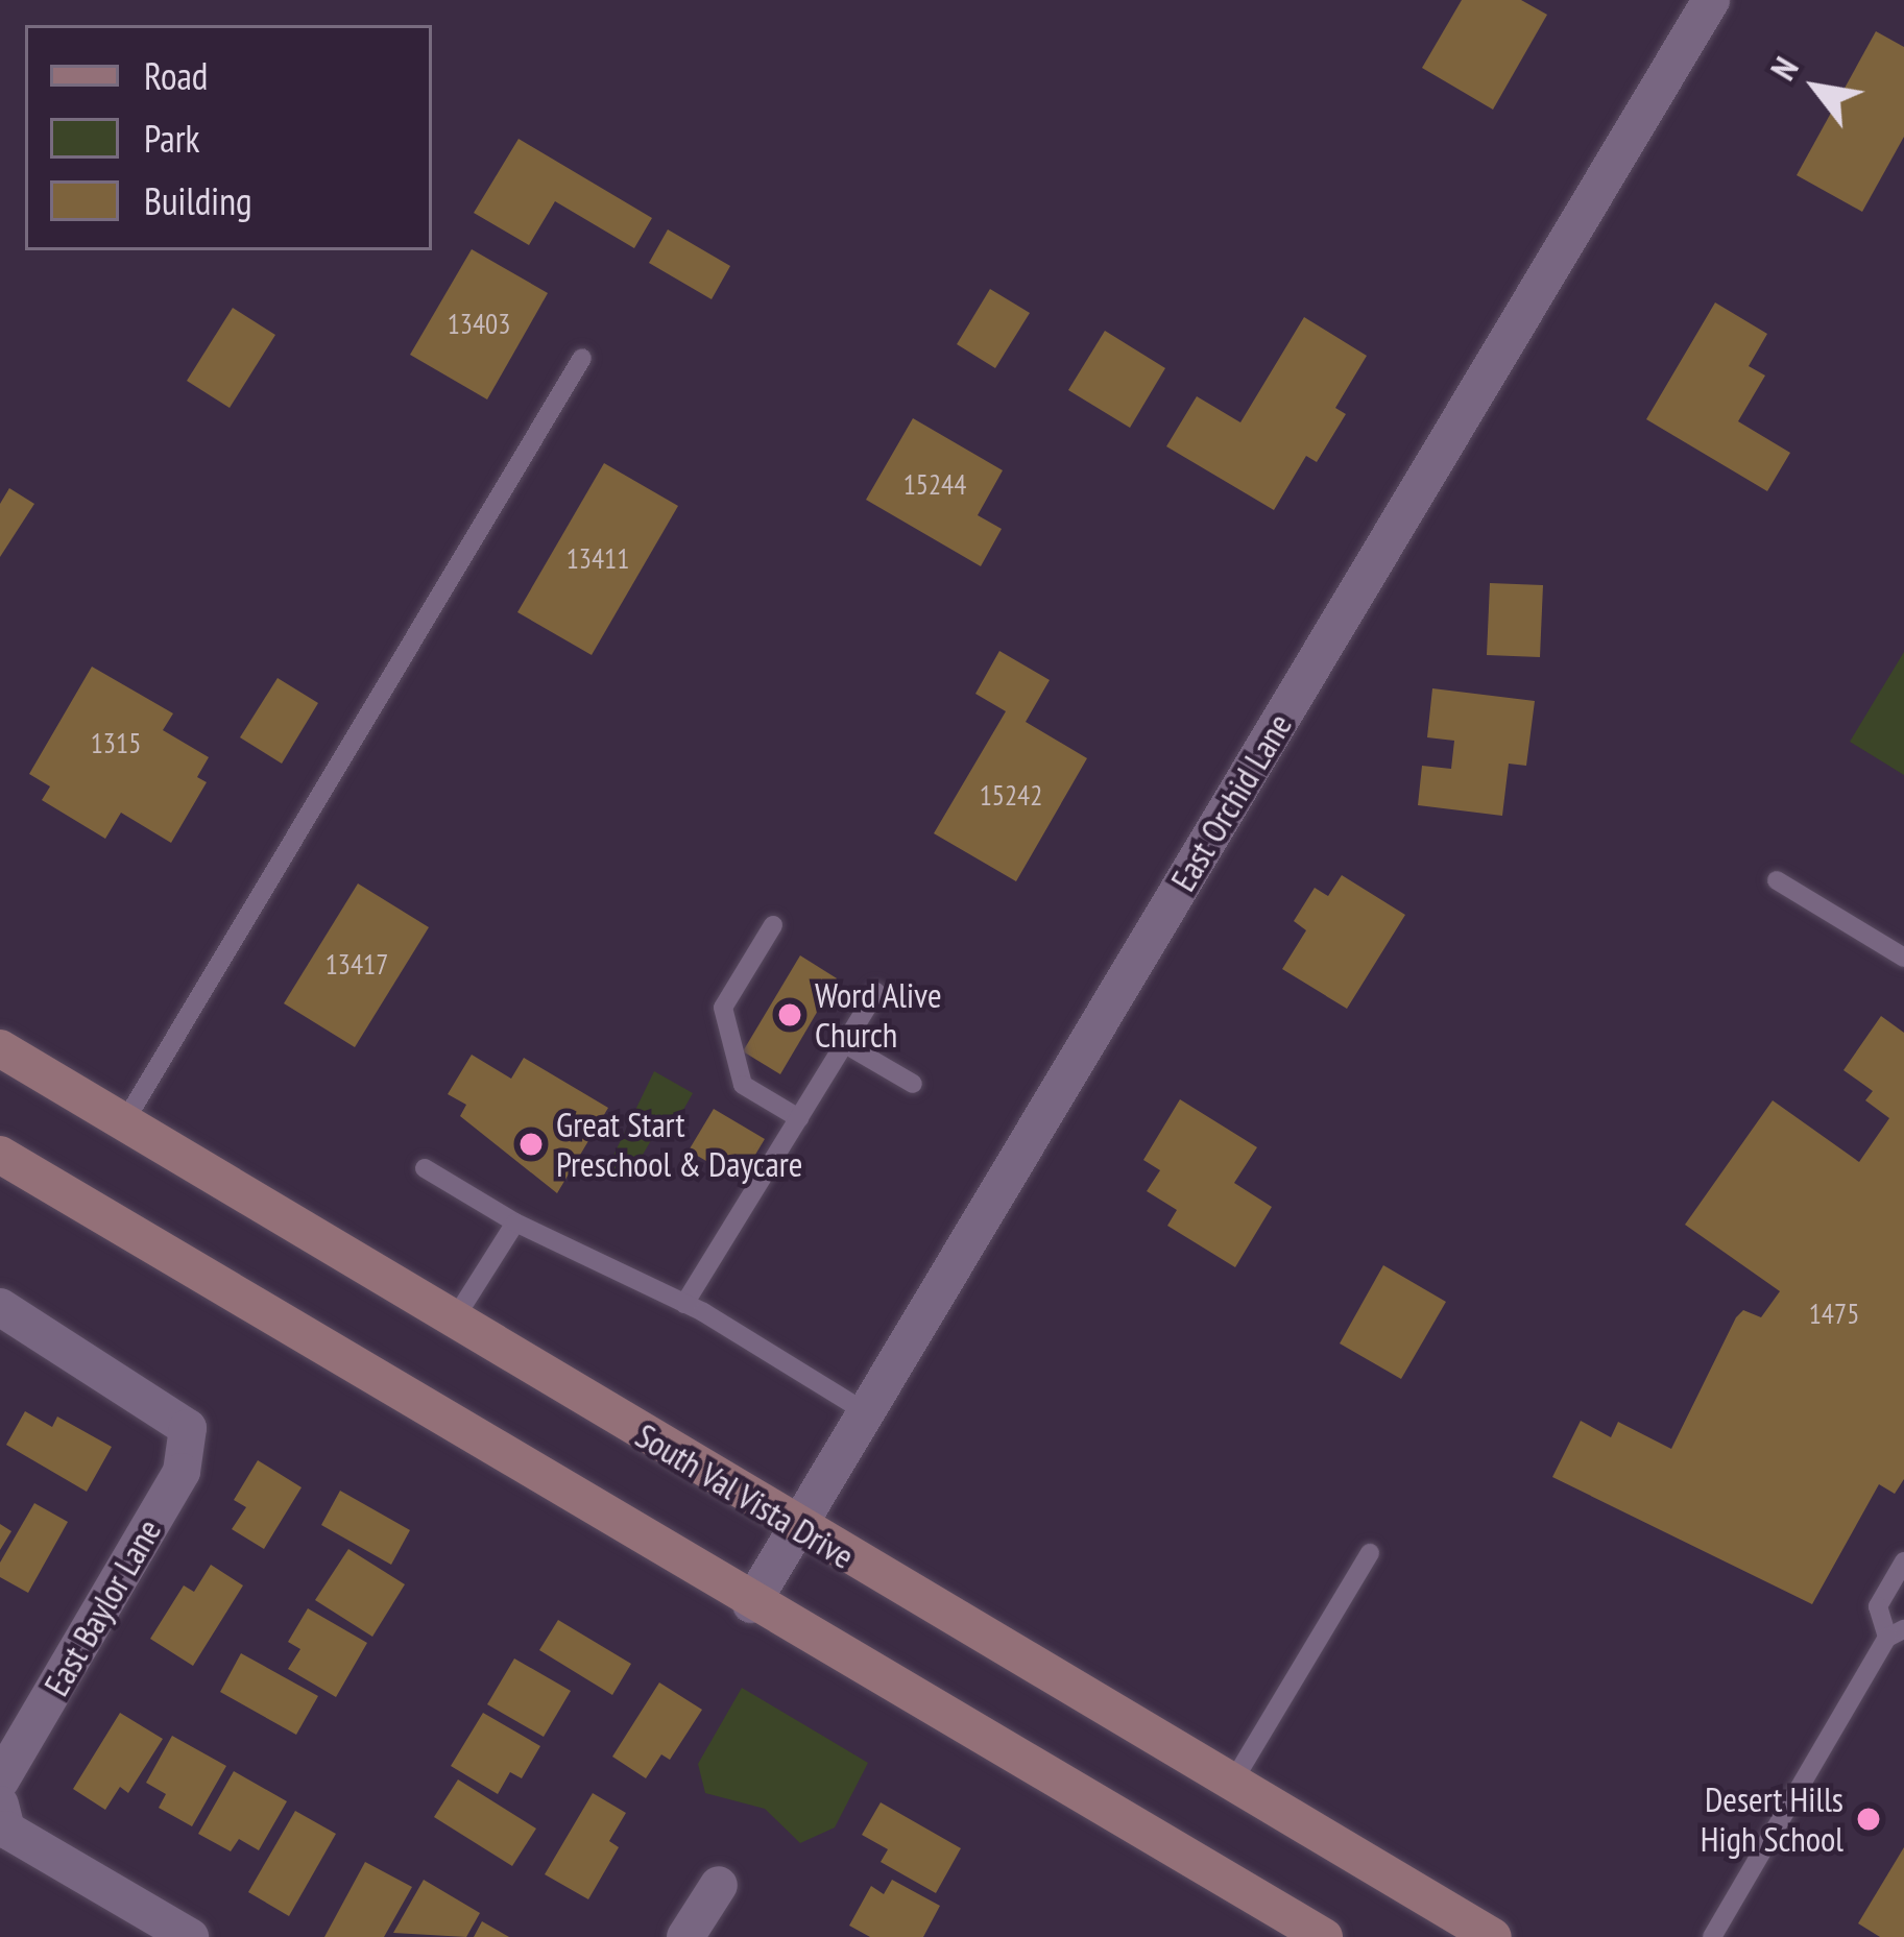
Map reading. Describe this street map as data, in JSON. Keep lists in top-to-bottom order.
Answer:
{
  "streets": {
    "main road": ["South Val Vista Drive"],
    "street": ["East Orchid Lane", "East Baylor Lane"]
  },
  "crossings": [
    ["East Orchid Lane", "South Val Vista Drive"]
  ],
  "places": ["Word Alive Church", "Great Start Preschool & Daycare", "Desert Hills High School"],
  "house_numbers": [
    "13403",
    "15244",
    "13411",
    "1315",
    "15242",
    "13417",
    "1475"
  ],
  "legend": ["Road", "Park", "Building"],
  "north": "top left"
}
